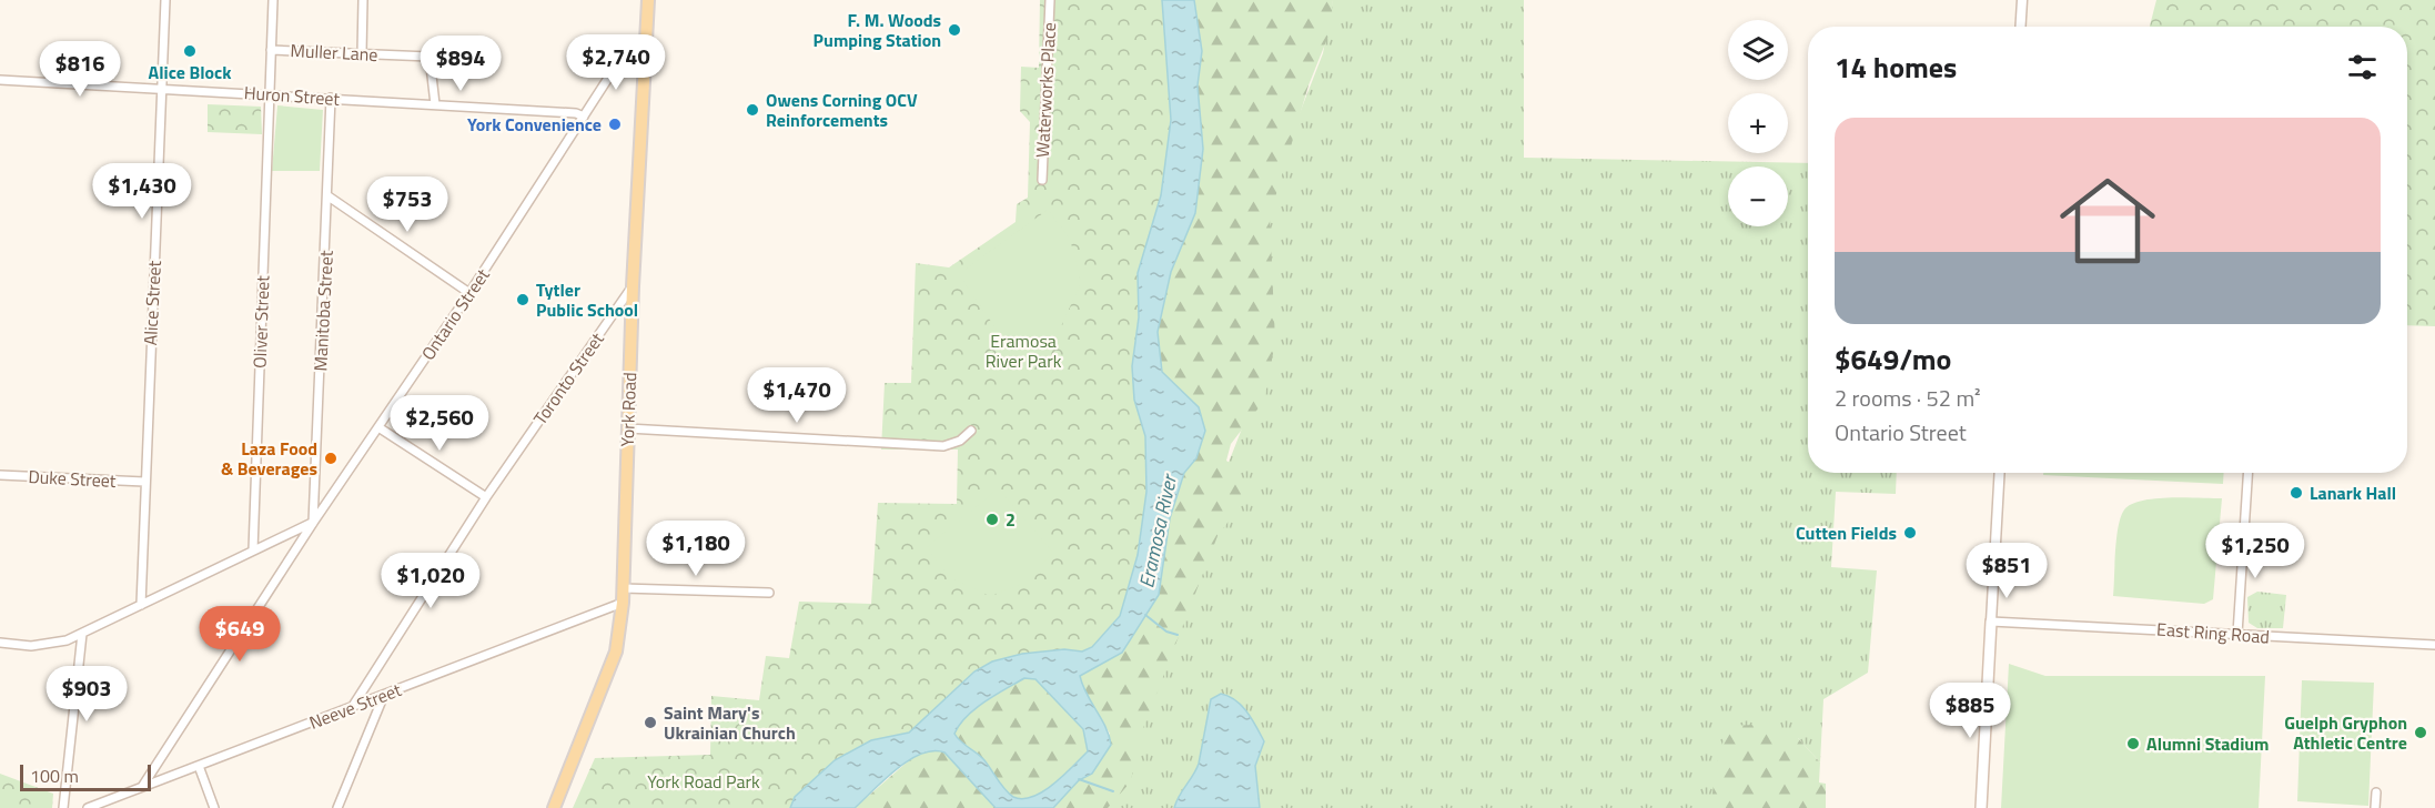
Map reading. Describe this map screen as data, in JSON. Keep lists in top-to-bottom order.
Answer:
{
  "streets": {
    "main road": ["York Road"],
    "street": [
      "Muller Lane",
      "Waterworks Place",
      "Huron Street",
      "Alice Street",
      "Manitoba Street",
      "Ontario Street",
      "Oliver Street",
      "Toronto Street",
      "Duke Street",
      "East Ring Road",
      "Neeve Street"
    ]
  },
  "crossings": [
    ["Muller Lane", "Huron Street"],
    ["Muller Lane", "Oliver Street"],
    ["Huron Street", "Alice Street"],
    ["Huron Street", "Manitoba Street"],
    ["Huron Street", "Ontario Street"],
    ["Huron Street", "Oliver Street"],
    ["Alice Street", "Duke Street"],
    ["Manitoba Street", "Ontario Street"],
    ["Ontario Street", "York Road"],
    ["Ontario Street", "Neeve Street"],
    ["Toronto Street", "York Road"],
    ["Toronto Street", "Neeve Street"],
    ["York Road", "Neeve Street"]
  ],
  "water": ["Eramosa River"],
  "parks": ["Eramosa River Park", "York Road Park"],
  "places": [
    "F. M. Woods Pumping Station",
    "Alice Block",
    "Owens Corning OCV Reinforcements",
    "York Convenience",
    "Tytler Public School",
    "Laza Food & Beverages",
    "Lanark Hall",
    "2",
    "Cutten Fields",
    "Saint Mary's Ukrainian Church",
    "Guelph Gryphon Athletic Centre",
    "Alumni Stadium"
  ],
  "scale_bar": "100 m",
  "page": {
    "map_buttons": ["+", "−"],
    "heading": "14 homes",
    "price": [
      "$2,740",
      "$894",
      "$816",
      "$1,430",
      "$753",
      "$1,470",
      "$2,560",
      "$1,180",
      "$1,250",
      "$851",
      "$1,020",
      "$649",
      "$903",
      "$885"
    ],
    "list": [
      {
        "name": "$649/mo",
        "note": "2 rooms · 52 m² · Ontario Street"
      }
    ],
    "scale": "100 m"
  }
}
